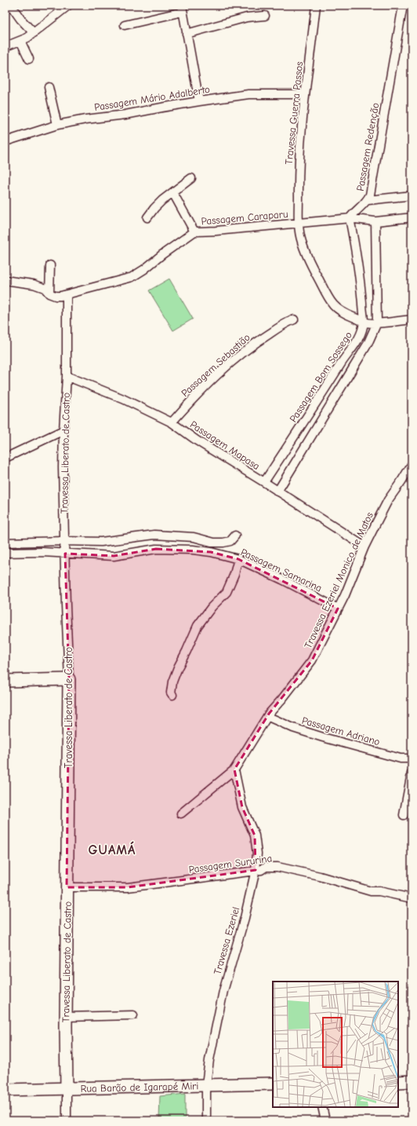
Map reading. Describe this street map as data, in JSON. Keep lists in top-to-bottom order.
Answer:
{
  "streets": {
    "street": [
      "Passagem Mário Adalberto",
      "Travessa Guerra Passos",
      "Passagem Redenção",
      "Passagem Caraparu",
      "Passagem Sebastião",
      "Passagem Bom Sossego",
      "Passagem Mapasa",
      "Travessa Liberato de Castro",
      "Passagem Samarina",
      "Travessa Ezeriel Monico de Matos",
      "Passagem Adriano",
      "Passagem Sururina",
      "Travessa Ezeriel",
      "Rua Barão de Igarapé Miri"
    ]
  },
  "crossings": [
    ["Passagem Mário Adalberto", "Travessa Guerra Passos"],
    ["Travessa Guerra Passos", "Passagem Caraparu"],
    ["Travessa Guerra Passos", "Passagem Bom Sossego"],
    ["Passagem Redenção", "Passagem Caraparu"],
    ["Passagem Caraparu", "Passagem Bom Sossego"],
    ["Passagem Caraparu", "Travessa Liberato de Castro"],
    ["Passagem Sebastião", "Passagem Mapasa"],
    ["Passagem Bom Sossego", "Passagem Mapasa"],
    ["Passagem Mapasa", "Travessa Liberato de Castro"],
    ["Passagem Mapasa", "Travessa Ezeriel Monico de Matos"],
    ["Travessa Liberato de Castro", "Passagem Samarina"],
    ["Travessa Liberato de Castro", "Passagem Sururina"],
    ["Travessa Liberato de Castro", "Rua Barão de Igarapé Miri"],
    ["Passagem Samarina", "Travessa Ezeriel Monico de Matos"],
    ["Travessa Ezeriel Monico de Matos", "Passagem Adriano"],
    ["Travessa Ezeriel Monico de Matos", "Travessa Ezeriel"],
    ["Passagem Sururina", "Travessa Ezeriel"],
    ["Travessa Ezeriel", "Rua Barão de Igarapé Miri"]
  ],
  "districts": ["GUAMÁ"]
}
